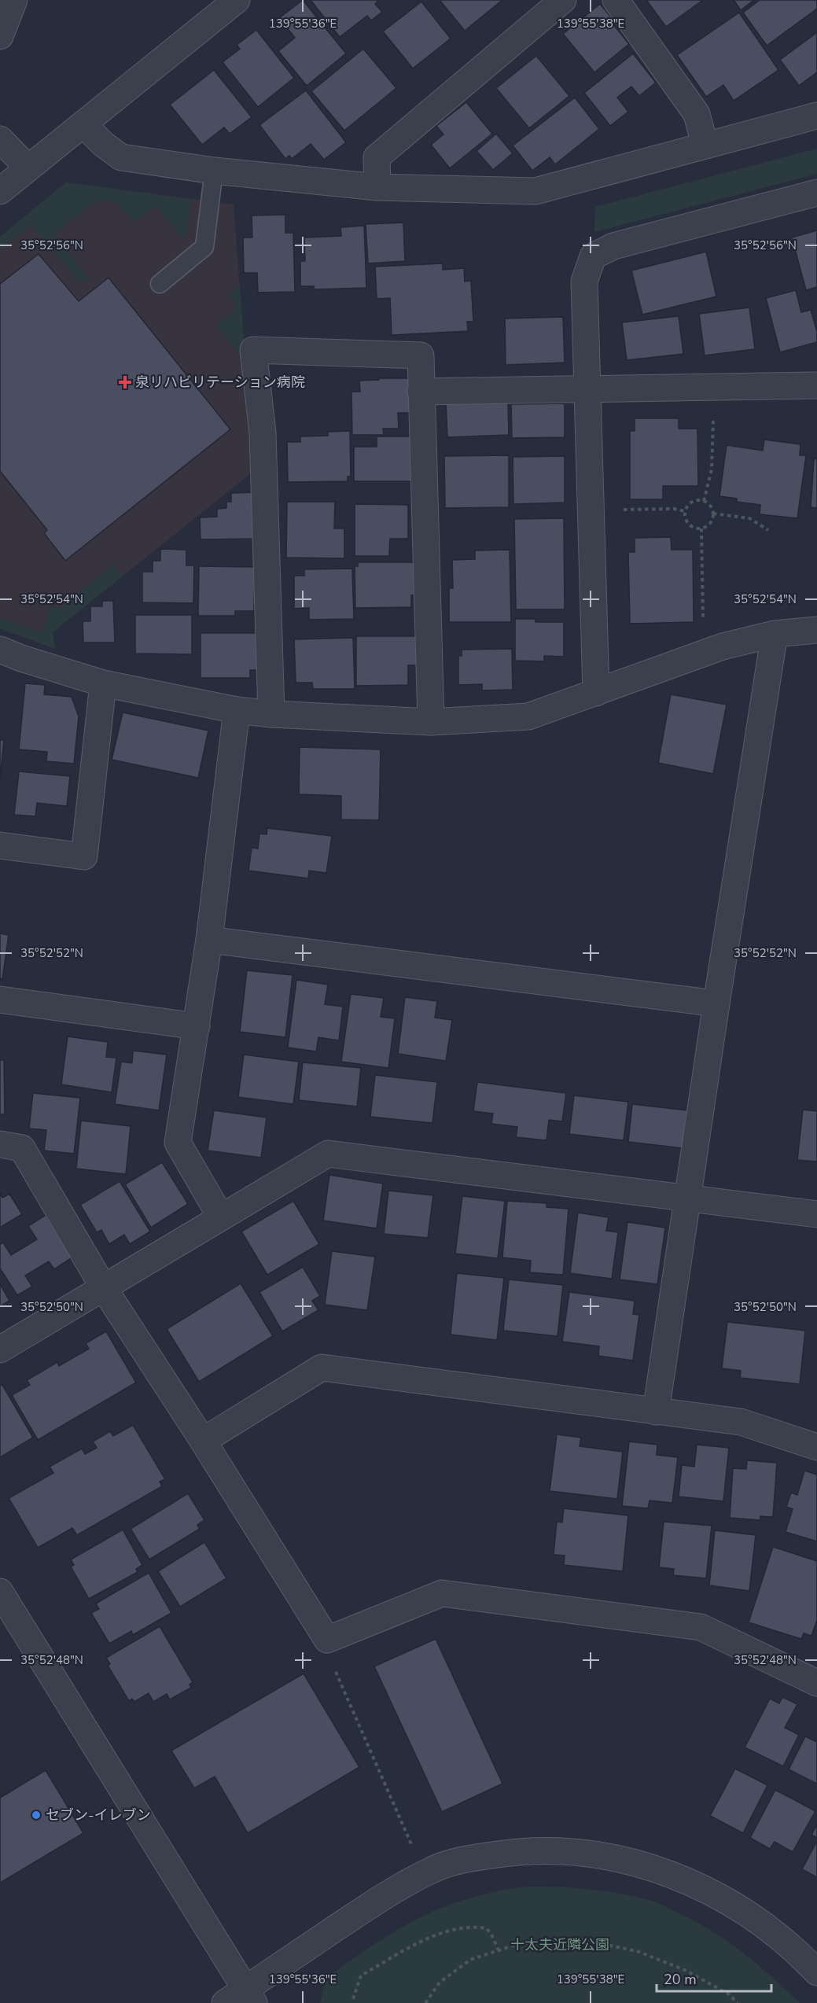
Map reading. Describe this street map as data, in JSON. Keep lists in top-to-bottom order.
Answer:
{
  "parks": ["十太夫近隣公園"],
  "places": {
    "health": ["泉リハビリテーション病院"],
    "other": ["セブン-イレブン"]
  },
  "scale_bar": "20 m",
  "coordinates": [
    "139°55'36\"E",
    "139°55'38\"E",
    "35°52'56\"N",
    "35°52'54\"N",
    "35°52'52\"N",
    "35°52'50\"N",
    "35°52'48\"N"
  ]
}
